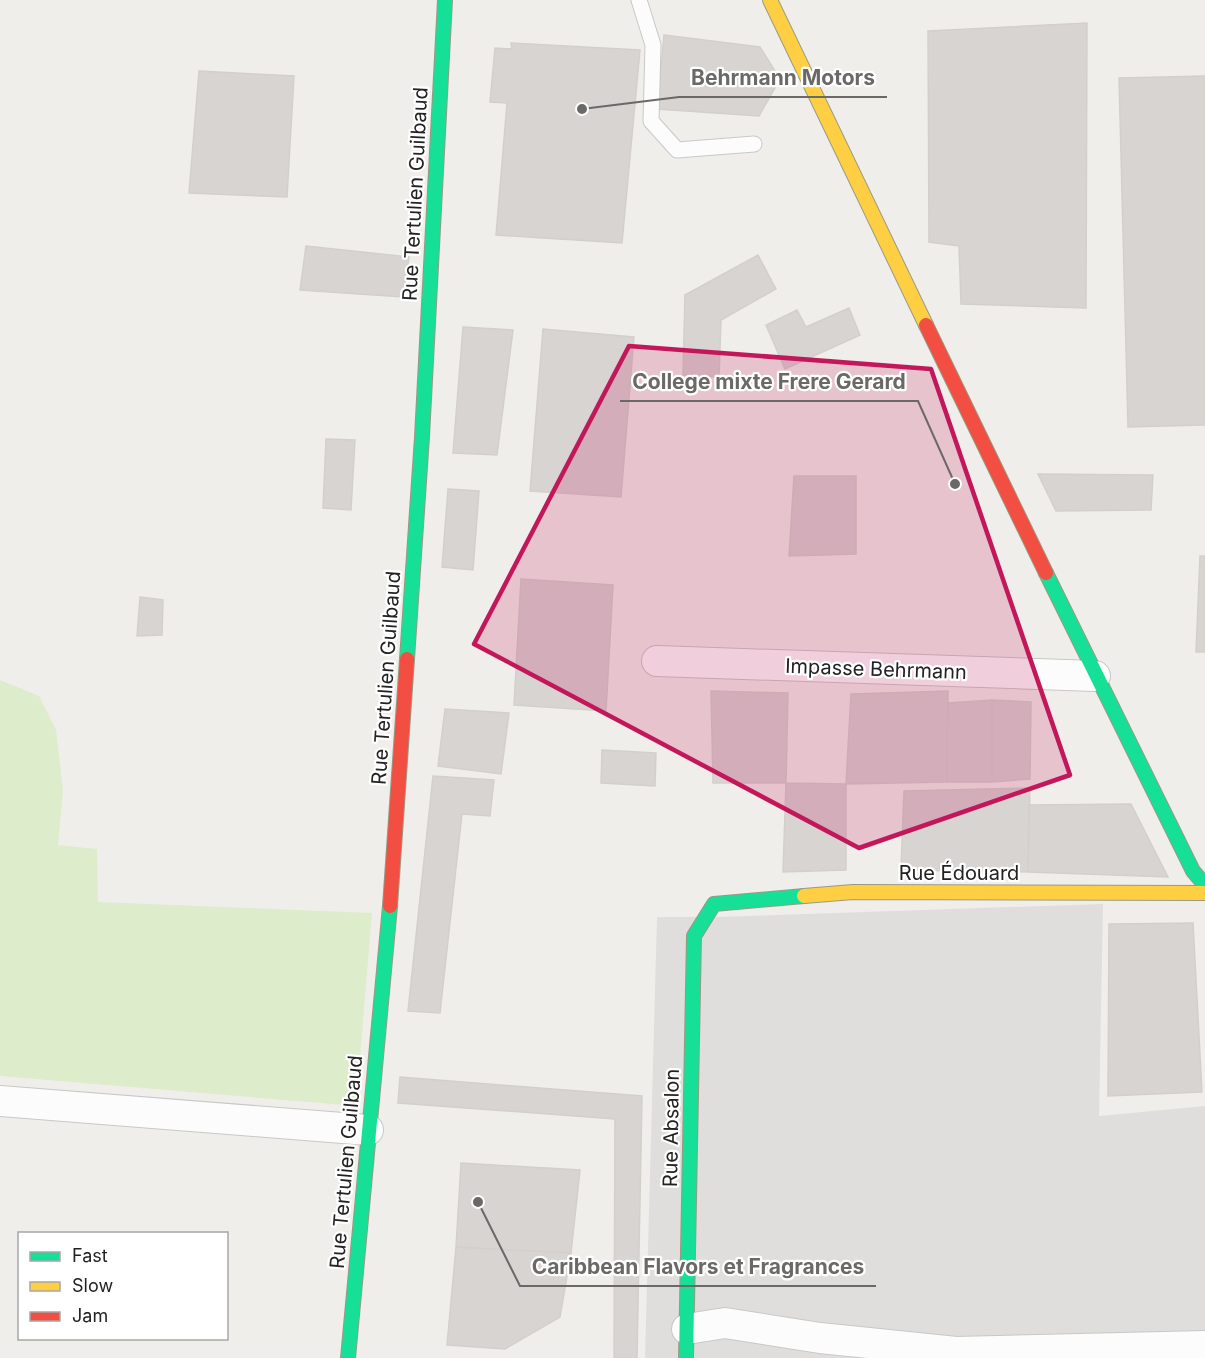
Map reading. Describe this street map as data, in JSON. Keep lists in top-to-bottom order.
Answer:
{
  "streets": {
    "street": [
      "Rue Tertulien Guilbaud",
      "Impasse Behrmann",
      "Rue Édouard",
      "Rue Absalon"
    ]
  },
  "crossings": [
    ["Rue Édouard", "Rue Absalon"]
  ],
  "places": ["Behrmann Motors", "College mixte Frere Gerard", "Caribbean Flavors et Fragrances"],
  "legend": ["Fast", "Slow", "Jam"]
}
